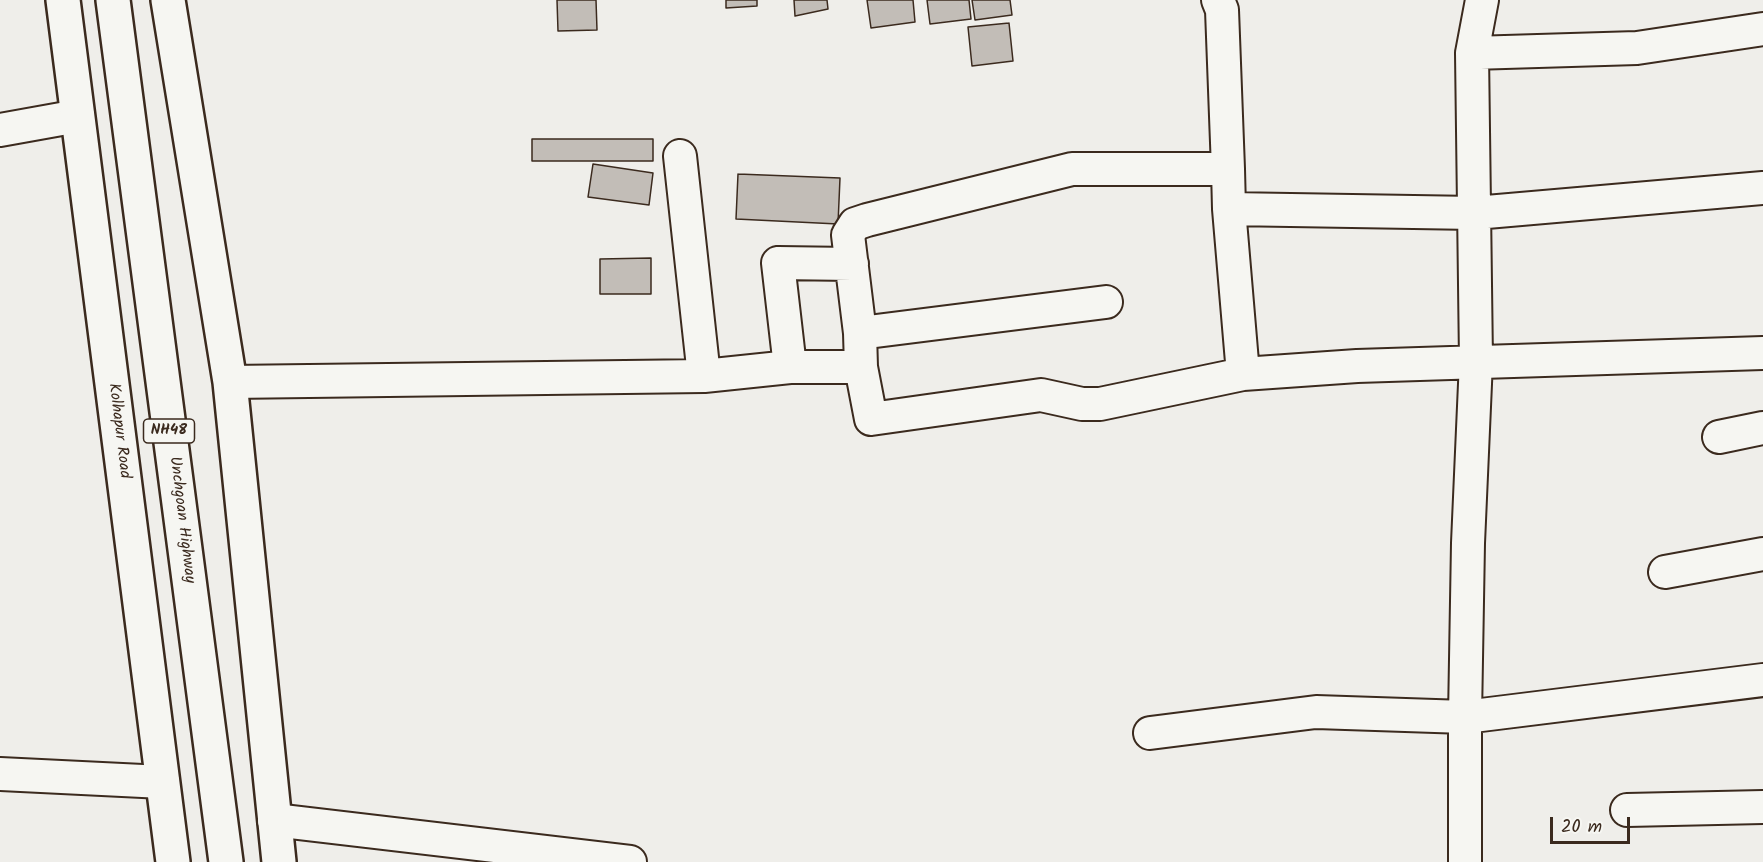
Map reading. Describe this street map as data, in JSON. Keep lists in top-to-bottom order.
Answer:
{
  "streets": {
    "highway": ["Kolhapur Road", "NH48", "Unchgoan Highway"]
  },
  "scale_bar": "20 m"
}
